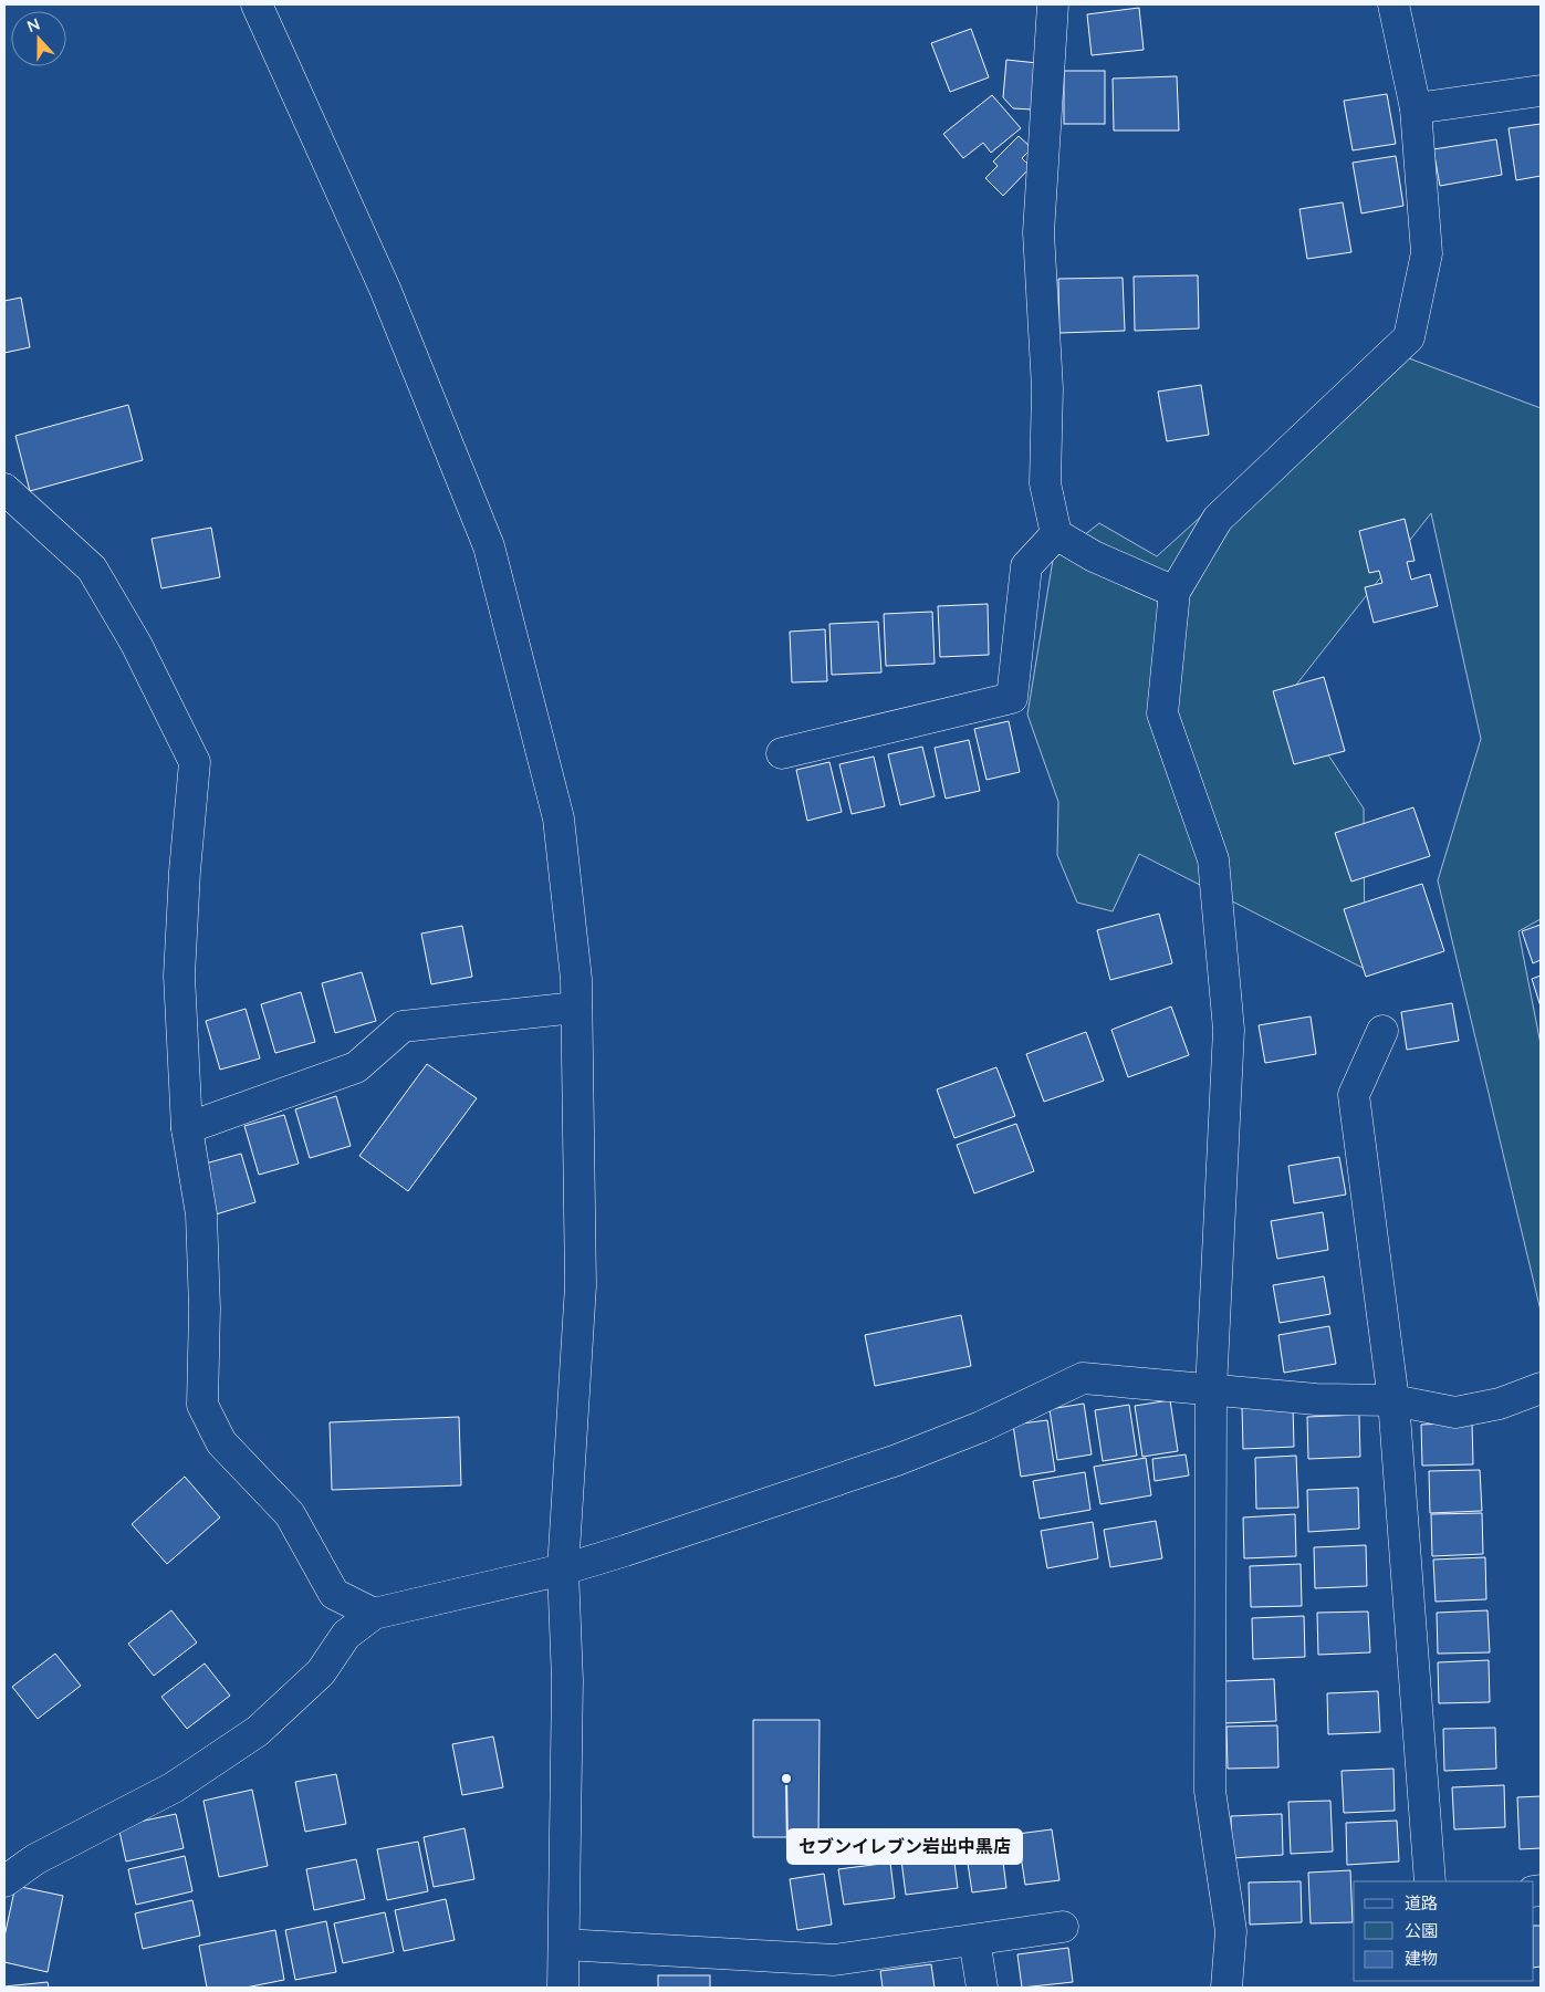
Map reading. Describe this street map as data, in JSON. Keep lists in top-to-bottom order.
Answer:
{
  "places": ["セブンイレブン岩出中黒店"],
  "legend": ["道路", "公園", "建物"],
  "north": "top"
}
